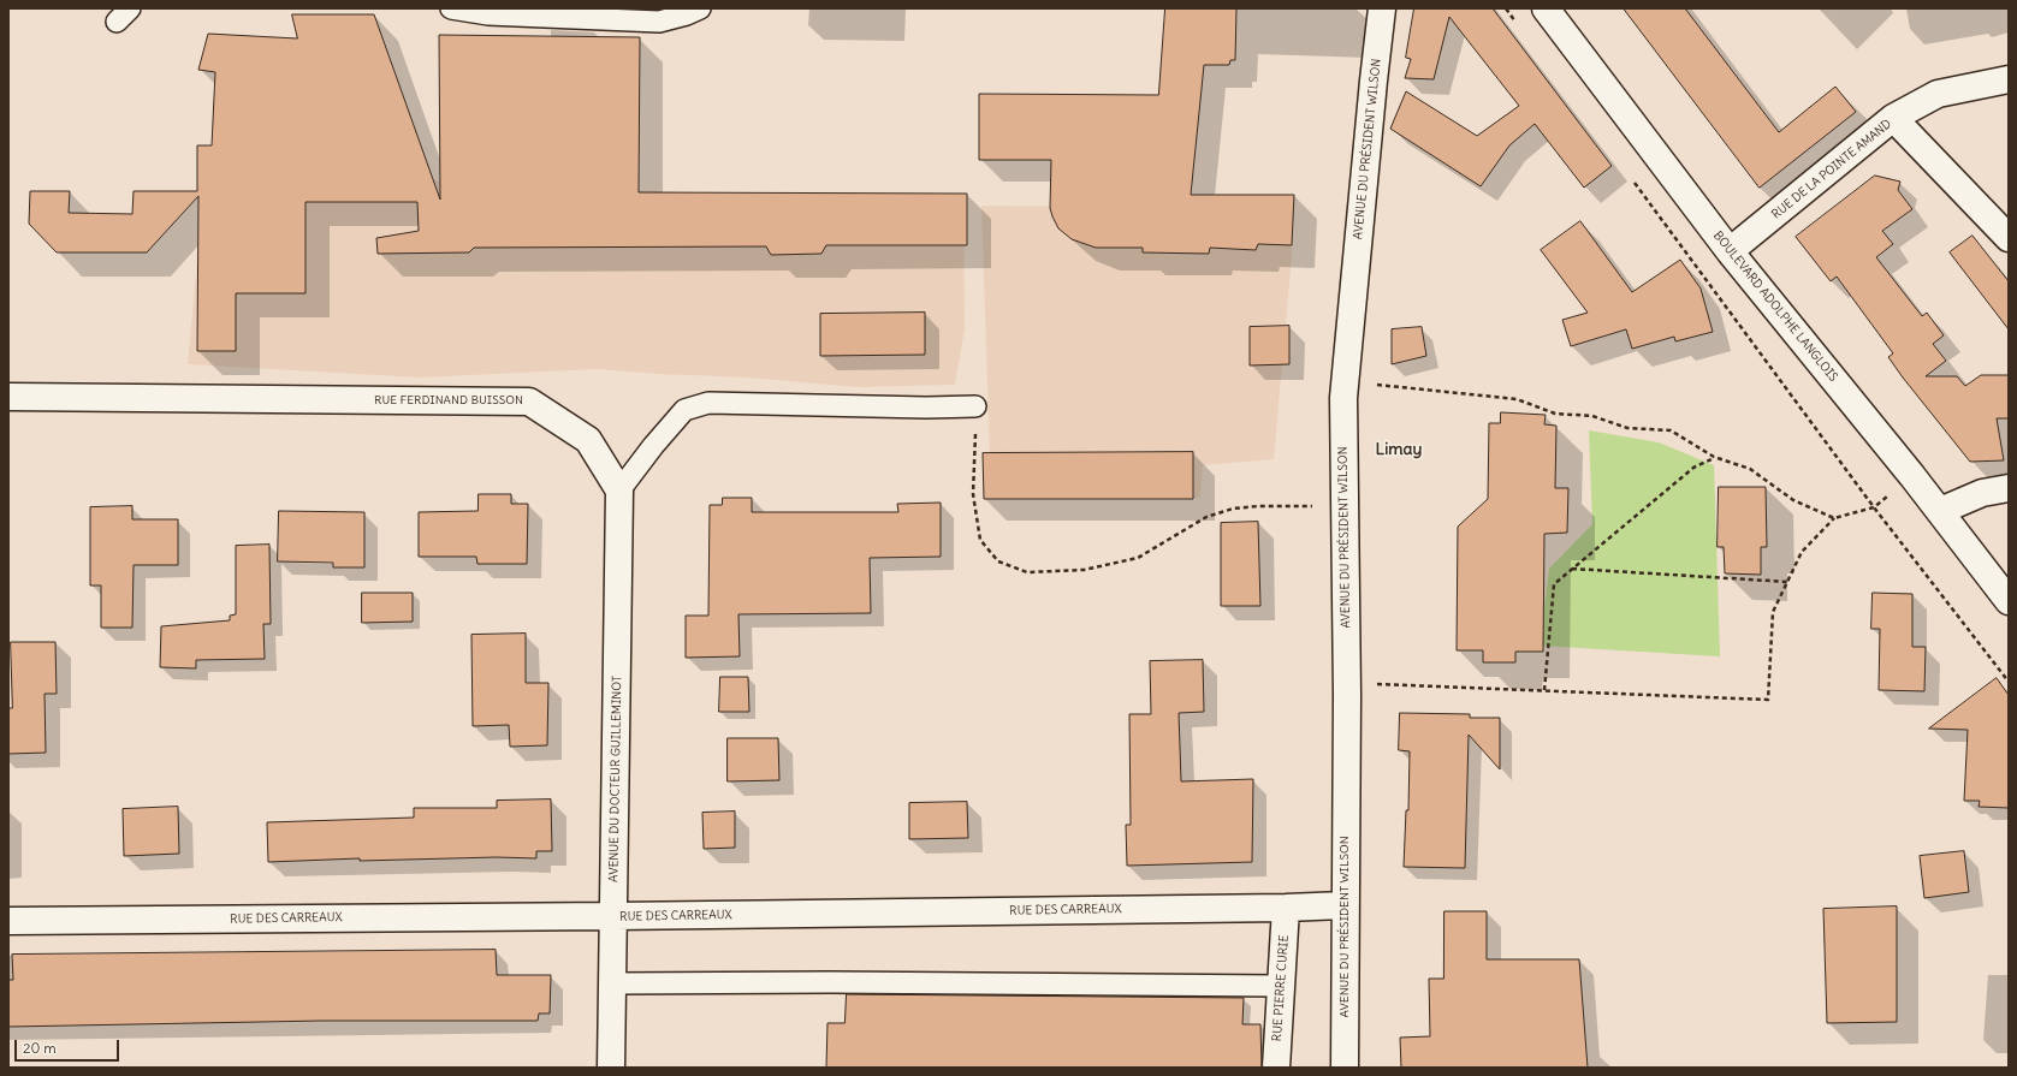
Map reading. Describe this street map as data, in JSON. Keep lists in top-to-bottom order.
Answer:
{
  "streets": {
    "street": [
      "AVENUE DU PRÉSIDENT WILSON",
      "RUE DE LA POINTE AMAND",
      "BOULEVARD ADOLPHE LANGLOIS",
      "RUE FERDINAND BUISSON",
      "AVENUE DU DOCTEUR GUILLEMINOT",
      "RUE DES CARREAUX",
      "RUE PIERRE CURIE"
    ]
  },
  "crossings": [
    ["AVENUE DU PRÉSIDENT WILSON", "RUE DES CARREAUX"],
    ["RUE DE LA POINTE AMAND", "BOULEVARD ADOLPHE LANGLOIS"],
    ["RUE FERDINAND BUISSON", "AVENUE DU DOCTEUR GUILLEMINOT"],
    ["AVENUE DU DOCTEUR GUILLEMINOT", "RUE DES CARREAUX"],
    ["RUE DES CARREAUX", "RUE PIERRE CURIE"]
  ],
  "districts": ["Limay"],
  "scale_bar": "20 m"
}
